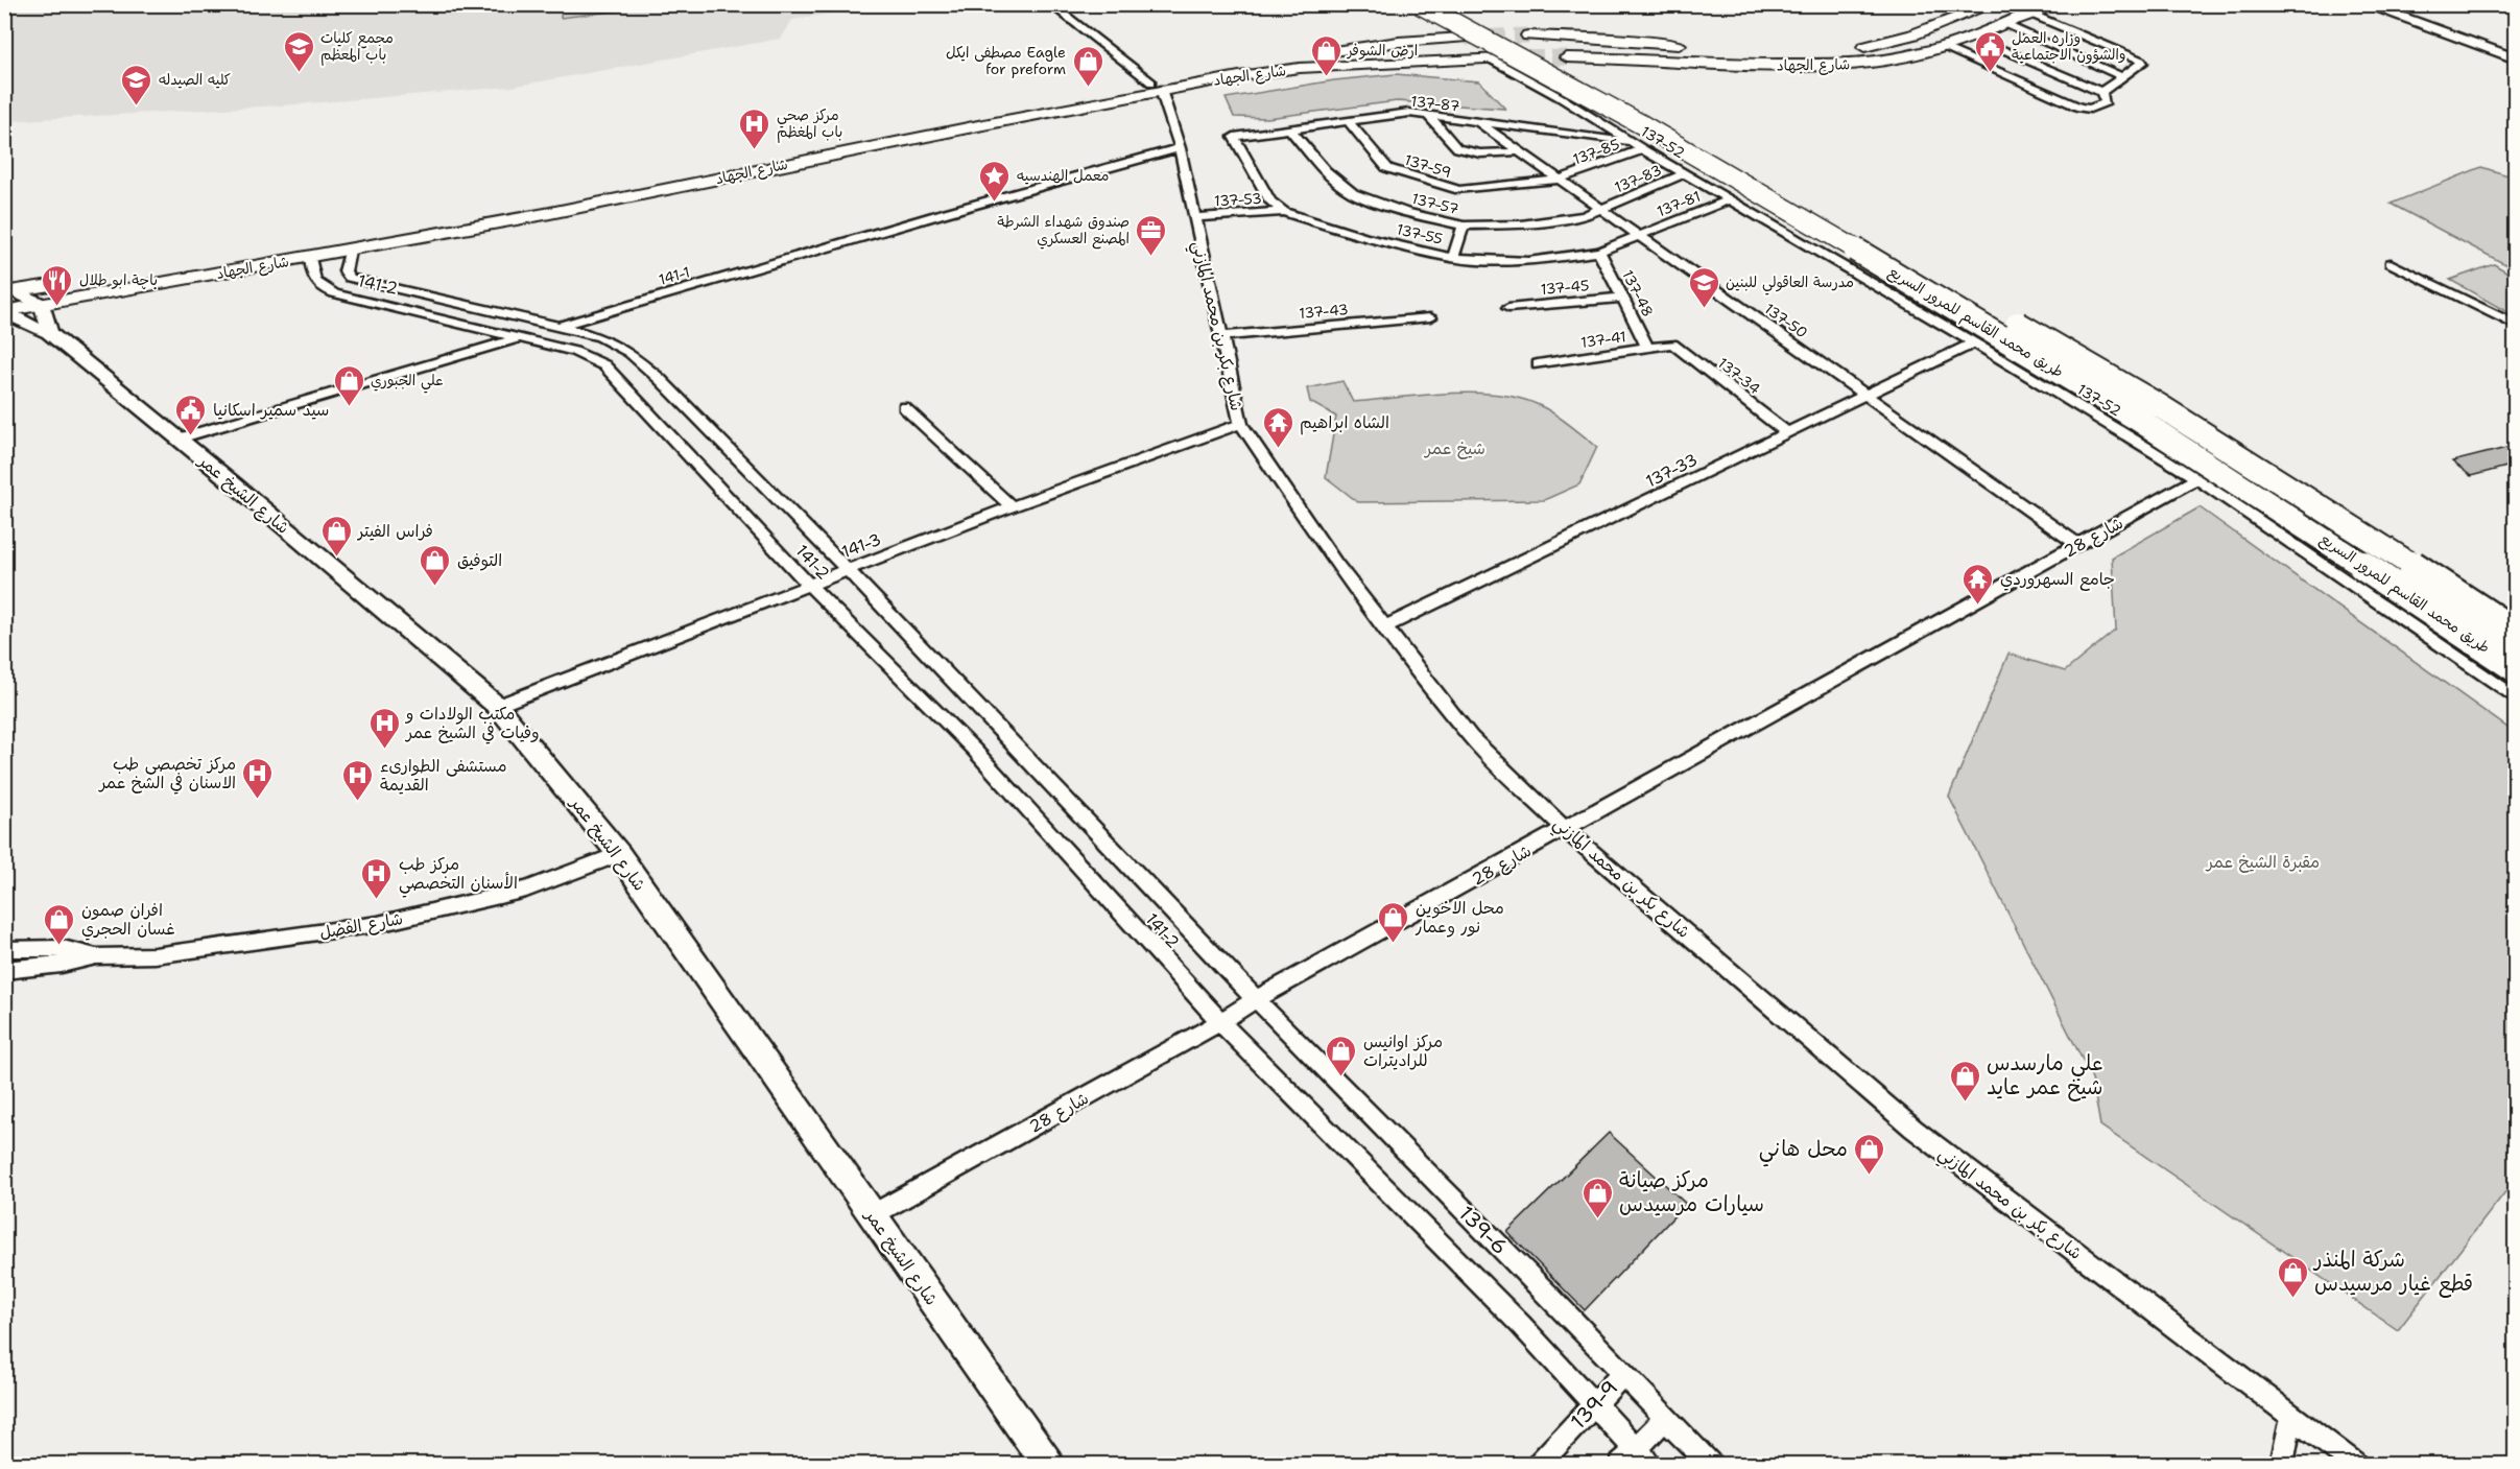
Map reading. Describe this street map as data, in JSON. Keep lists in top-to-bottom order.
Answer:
{
  "streets": {
    "highway": ["طريق محمد القاسم للمرور السريع"],
    "main road": ["شارع الجهاد"],
    "street": [
      "137-87",
      "137-52",
      "137-85",
      "137-59",
      "137-83",
      "137-53",
      "137-57",
      "137-81",
      "137-55",
      "141-1",
      "141-2",
      "137-45",
      "137-48",
      "137-43",
      "137-50",
      "شارع بكر بن محمد المازني",
      "137-41",
      "137-34",
      "137-33",
      "شارع الشيخ عمر",
      "شارع 28",
      "141-3",
      "شارع الفضل",
      "139-6",
      "139-9"
    ]
  },
  "crossings": [
    ["شارع الجهاد", "137-52"],
    ["شارع الجهاد", "141-2"],
    ["شارع الجهاد", "شارع بكر بن محمد المازني"],
    ["شارع الجهاد", "شارع الشيخ عمر"],
    ["137-87", "137-52"],
    ["137-87", "137-85"],
    ["137-87", "137-59"],
    ["137-87", "137-53"],
    ["137-87", "137-57"],
    ["137-87", "137-55"],
    ["137-87", "137-50"],
    ["137-52", "137-85"],
    ["137-52", "137-83"],
    ["137-52", "137-81"],
    ["137-52", "137-33"],
    ["137-52", "شارع 28"],
    ["137-85", "137-59"],
    ["137-85", "137-50"],
    ["137-59", "137-50"],
    ["137-83", "137-57"],
    ["137-83", "137-50"],
    ["137-53", "137-55"],
    ["137-53", "شارع بكر بن محمد المازني"],
    ["137-57", "137-50"],
    ["137-81", "137-55"],
    ["137-81", "137-50"],
    ["137-55", "137-48"],
    ["137-55", "137-50"],
    ["141-1", "141-2"],
    ["141-1", "شارع بكر بن محمد المازني"],
    ["141-1", "شارع الشيخ عمر"],
    ["141-2", "شارع 28"],
    ["141-2", "141-3"],
    ["141-2", "139-6"],
    ["137-45", "137-48"],
    ["137-48", "137-41"],
    ["137-43", "شارع بكر بن محمد المازني"],
    ["137-50", "137-33"],
    ["137-50", "شارع 28"],
    ["شارع بكر بن محمد المازني", "137-33"],
    ["شارع بكر بن محمد المازني", "شارع 28"],
    ["شارع بكر بن محمد المازني", "141-3"],
    ["137-41", "137-34"],
    ["137-34", "137-33"],
    ["شارع الشيخ عمر", "شارع 28"],
    ["شارع الشيخ عمر", "141-3"],
    ["شارع الشيخ عمر", "شارع الفضل"],
    ["شارع 28", "139-6"],
    ["139-6", "139-9"]
  ],
  "parks": ["شيخ عمر", "مقبرة الشيخ عمر"],
  "places": {
    "school or university": ["مجمع كليات باب المعظم", "كليه الصيدله", "مدرسة العاقولي للبنين"],
    "public building": ["وزاره العمل والشؤون الاجتماعية", "سيد سمير اسكانيا"],
    "shop": [
      "ارض الشوفر",
      "مصطفى ايكل Eagle for preform",
      "علي الجبوري",
      "فراس الفيتر",
      "التوفيق",
      "محل الاخوين نور وعمار",
      "افران صمون غسان الحجري",
      "مركز اوانيس للراديترات",
      "علي مارسدس شيخ عمر عايد",
      "محل هاني",
      "مركز صيانة سيارات مرسيدس",
      "شركة المنذر قطع غيار مرسيدس"
    ],
    "hospital": [
      "مركز صحي باب المغظم",
      "مكتب الولادات و وفيات في الشيخ عمر",
      "مركز تخصصي طب الاسنان في الشخ عمر",
      "مستشفى الطوارىء القديمة",
      "مركز طب الأسنان التخصصي"
    ],
    "place": ["معمل الهندسيه"],
    "office": ["صندوق شهداء الشرطة المصنع العسكري"],
    "restaurant": ["باچة ابو طلال"],
    "temple": ["الشاه ابراهيم", "جامع السهروردي"]
  }
}
